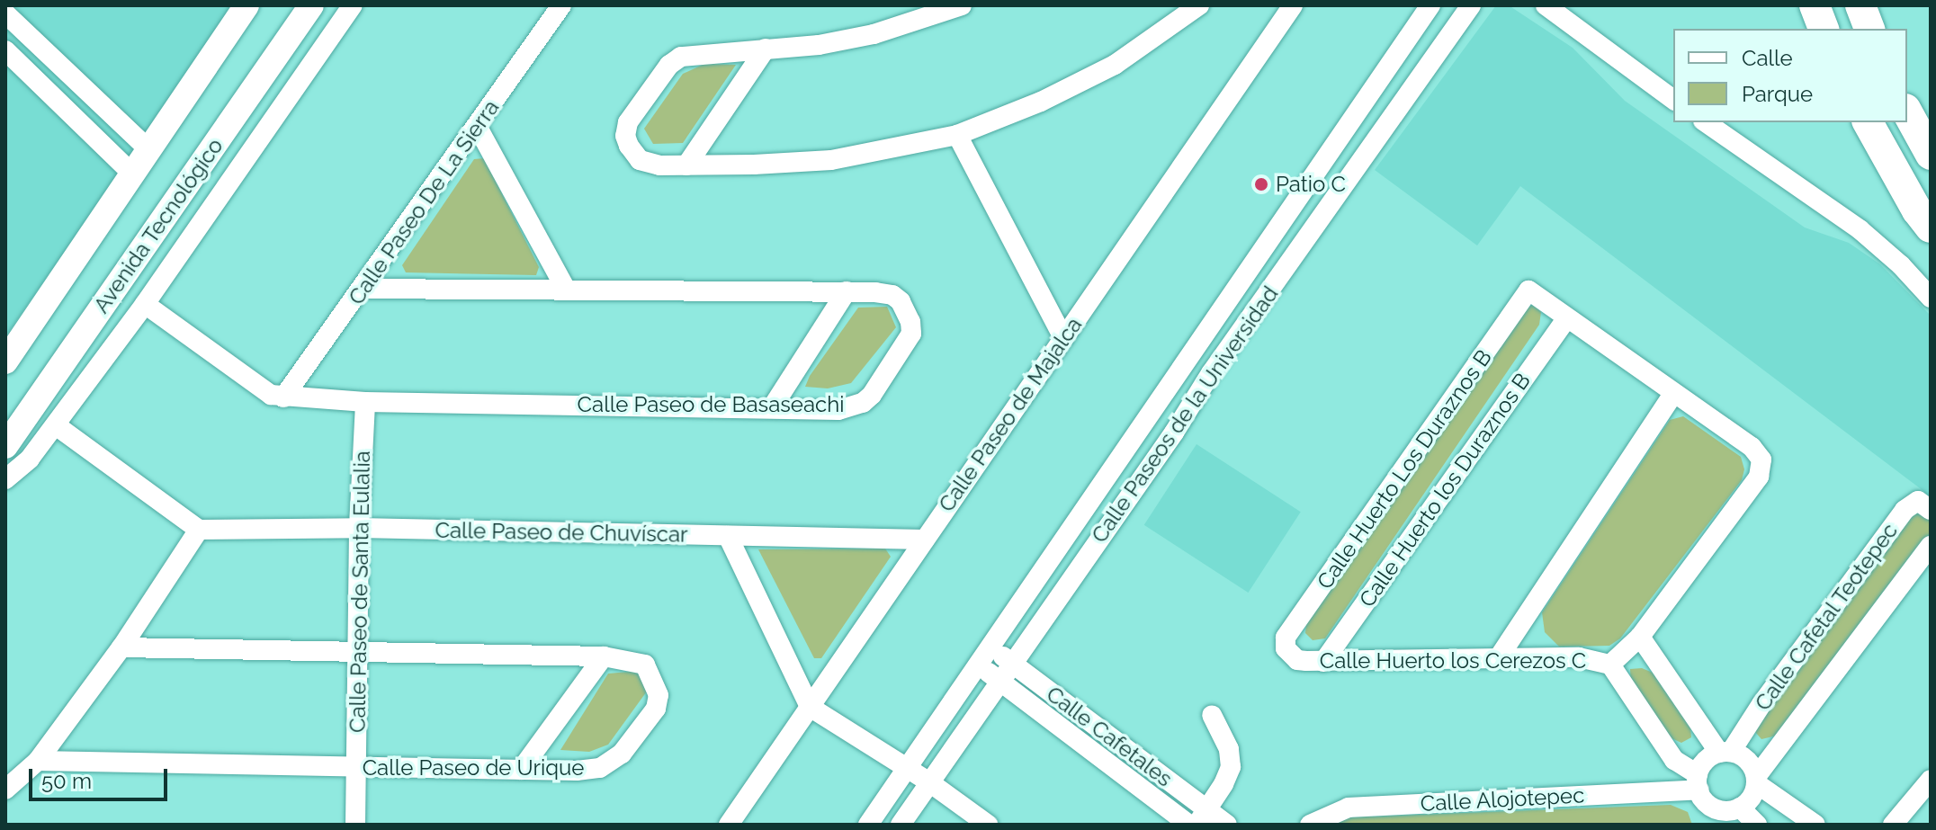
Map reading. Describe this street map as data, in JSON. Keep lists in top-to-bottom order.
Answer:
{
  "streets": {
    "main road": ["Avenida Tecnológico"],
    "street": [
      "Calle Paseo De La Sierra",
      "Calle Paseo de Basaseachi",
      "Calle Paseo de Majalca",
      "Calle Paseos de la Universidad",
      "Calle Huerto Los Duraznos B",
      "Calle Huerto los Duraznos B",
      "Calle Paseo de Chuvíscar",
      "Calle Paseo de Santa Eulalia",
      "Calle Cafetal Teotepec",
      "Calle Huerto los Cerezos C",
      "Calle Cafetales",
      "Calle Paseo de Urique",
      "Calle Alojotepec"
    ]
  },
  "crossings": [
    ["Calle Paseo De La Sierra", "Calle Paseo de Basaseachi"],
    ["Calle Paseo de Basaseachi", "Calle Paseo de Santa Eulalia"],
    ["Calle Paseo de Majalca", "Calle Paseo de Chuvíscar"],
    ["Calle Paseos de la Universidad", "Calle Cafetales"],
    ["Calle Huerto Los Duraznos B", "Calle Huerto los Duraznos B"],
    ["Calle Huerto Los Duraznos B", "Calle Huerto los Cerezos C"],
    ["Calle Huerto los Duraznos B", "Calle Huerto los Cerezos C"],
    ["Calle Paseo de Chuvíscar", "Calle Paseo de Santa Eulalia"],
    ["Calle Paseo de Santa Eulalia", "Calle Paseo de Urique"],
    ["Calle Cafetal Teotepec", "Calle Huerto los Cerezos C"],
    ["Calle Cafetal Teotepec", "Calle Alojotepec"],
    ["Calle Huerto los Cerezos C", "Calle Alojotepec"]
  ],
  "places": ["Patio C"],
  "legend": ["Calle", "Parque"],
  "scale_bar": "50 m"
}
